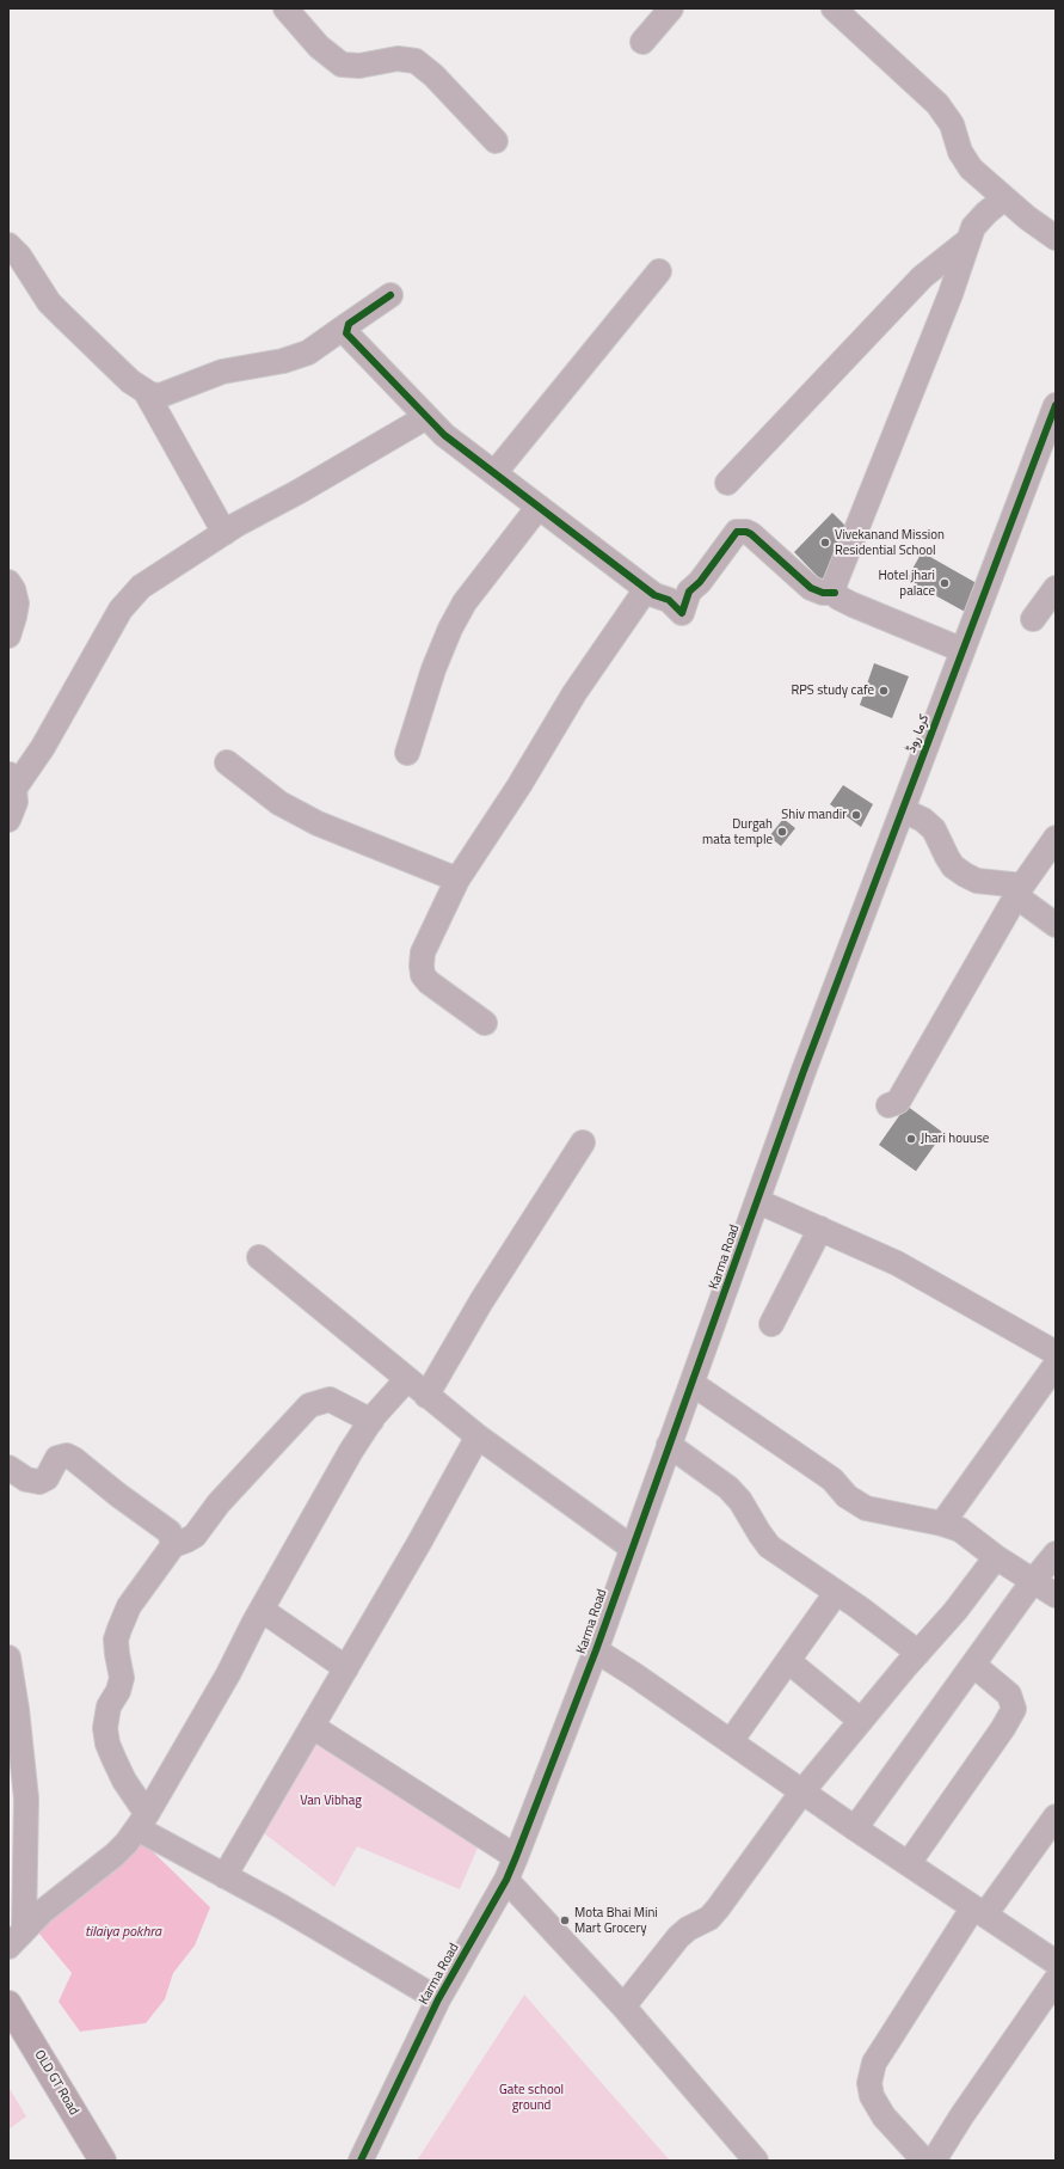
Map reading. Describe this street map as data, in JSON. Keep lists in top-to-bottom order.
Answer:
{
  "streets": {
    "main road": ["OLD GT Road"],
    "street": ["کرما روڈ", "Karma Road"]
  },
  "crossings": [
    ["کرما روڈ", "Karma Road"]
  ],
  "water": ["tilaiya pokhra"],
  "parks": ["Van Vibhag", "Gate school ground"],
  "places": [
    "Vivekanand Mission Residential School",
    "Hotel jhari palace",
    "RPS study cafe",
    "Shiv mandir",
    "Durgah mata temple",
    "Jhari houuse",
    "Mota Bhai Mini Mart Grocery"
  ]
}
